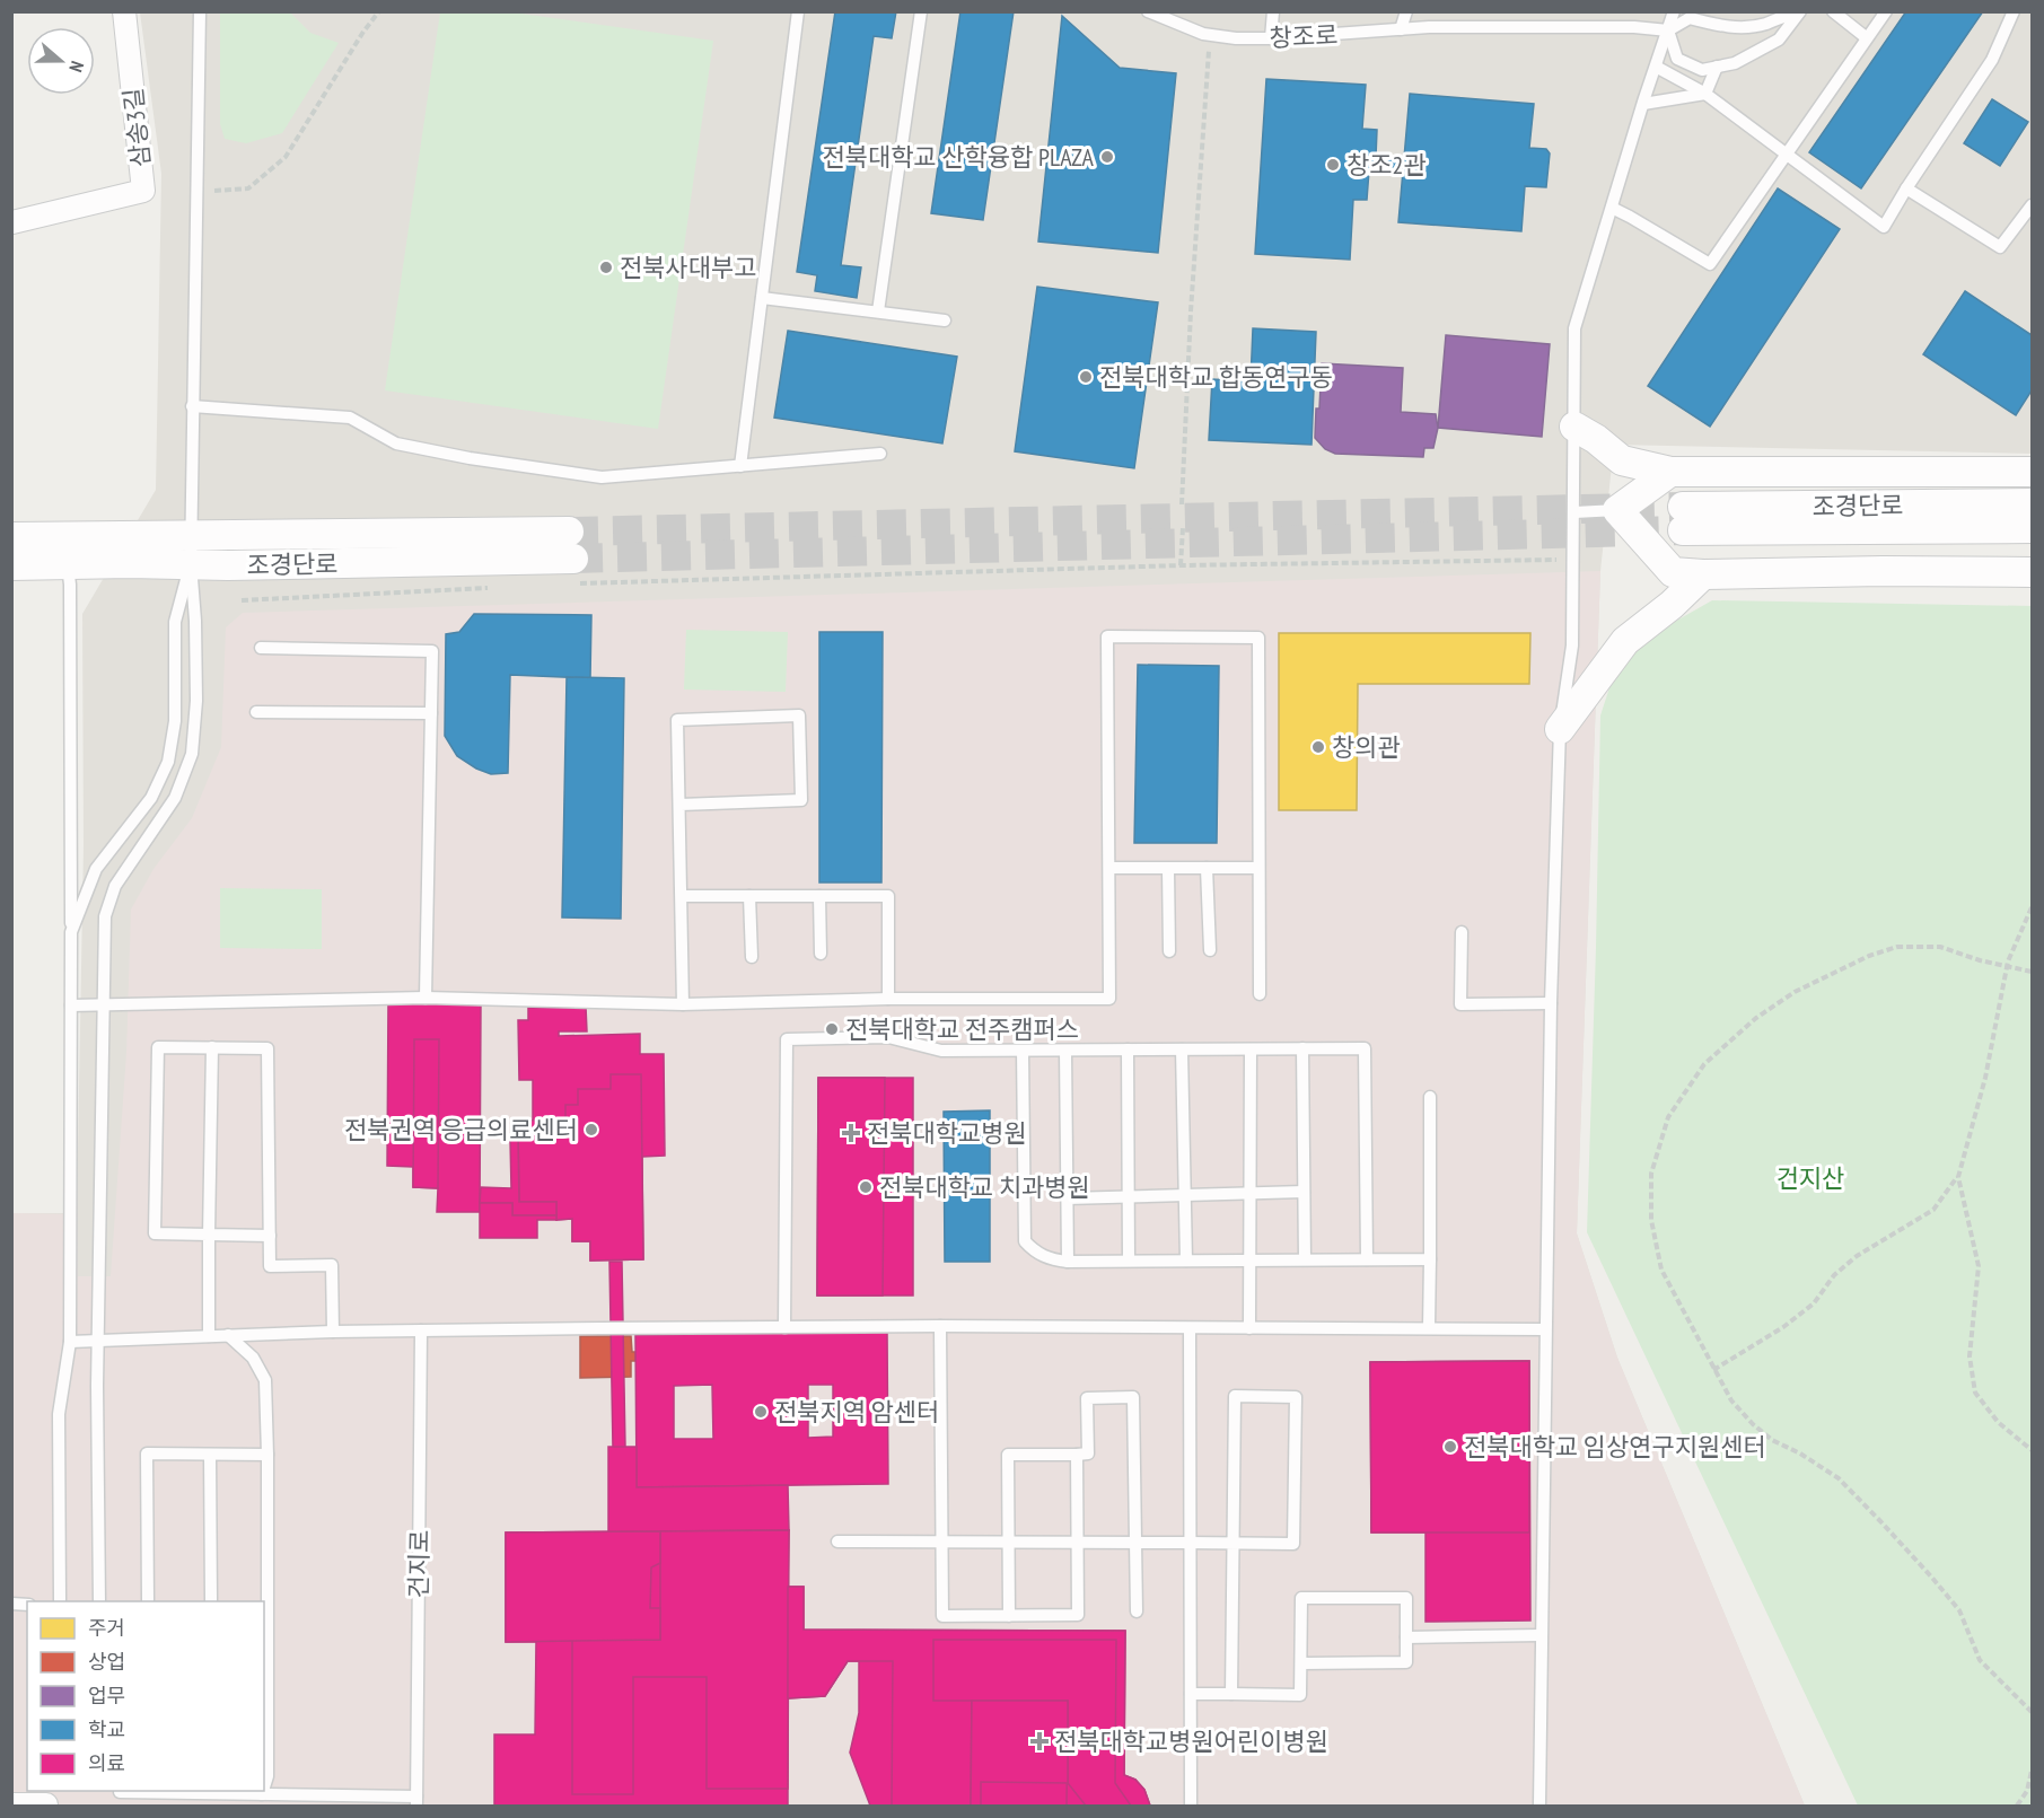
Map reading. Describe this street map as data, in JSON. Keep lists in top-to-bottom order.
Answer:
{
  "streets": {
    "street": ["삼송3길", "조경단로"],
    "lane": ["창조로", "건지로"]
  },
  "parks": ["건지산"],
  "places": {
    "other": [
      "전북대학교 산학융합 PLAZA",
      "창조2관",
      "전북사대부고",
      "전북대학교 합동연구동",
      "창의관",
      "전북대학교 전주캠퍼스",
      "전북권역 응급의료센터",
      "전북대학교 치과병원",
      "전북지역 암센터",
      "전북대학교 임상연구지원센터"
    ],
    "health": ["전북대학교병원", "전북대학교병원어린이병원"]
  },
  "legend": [
    "주거",
    "상업",
    "업무",
    "학교",
    "의료"
  ],
  "north": "right"
}
